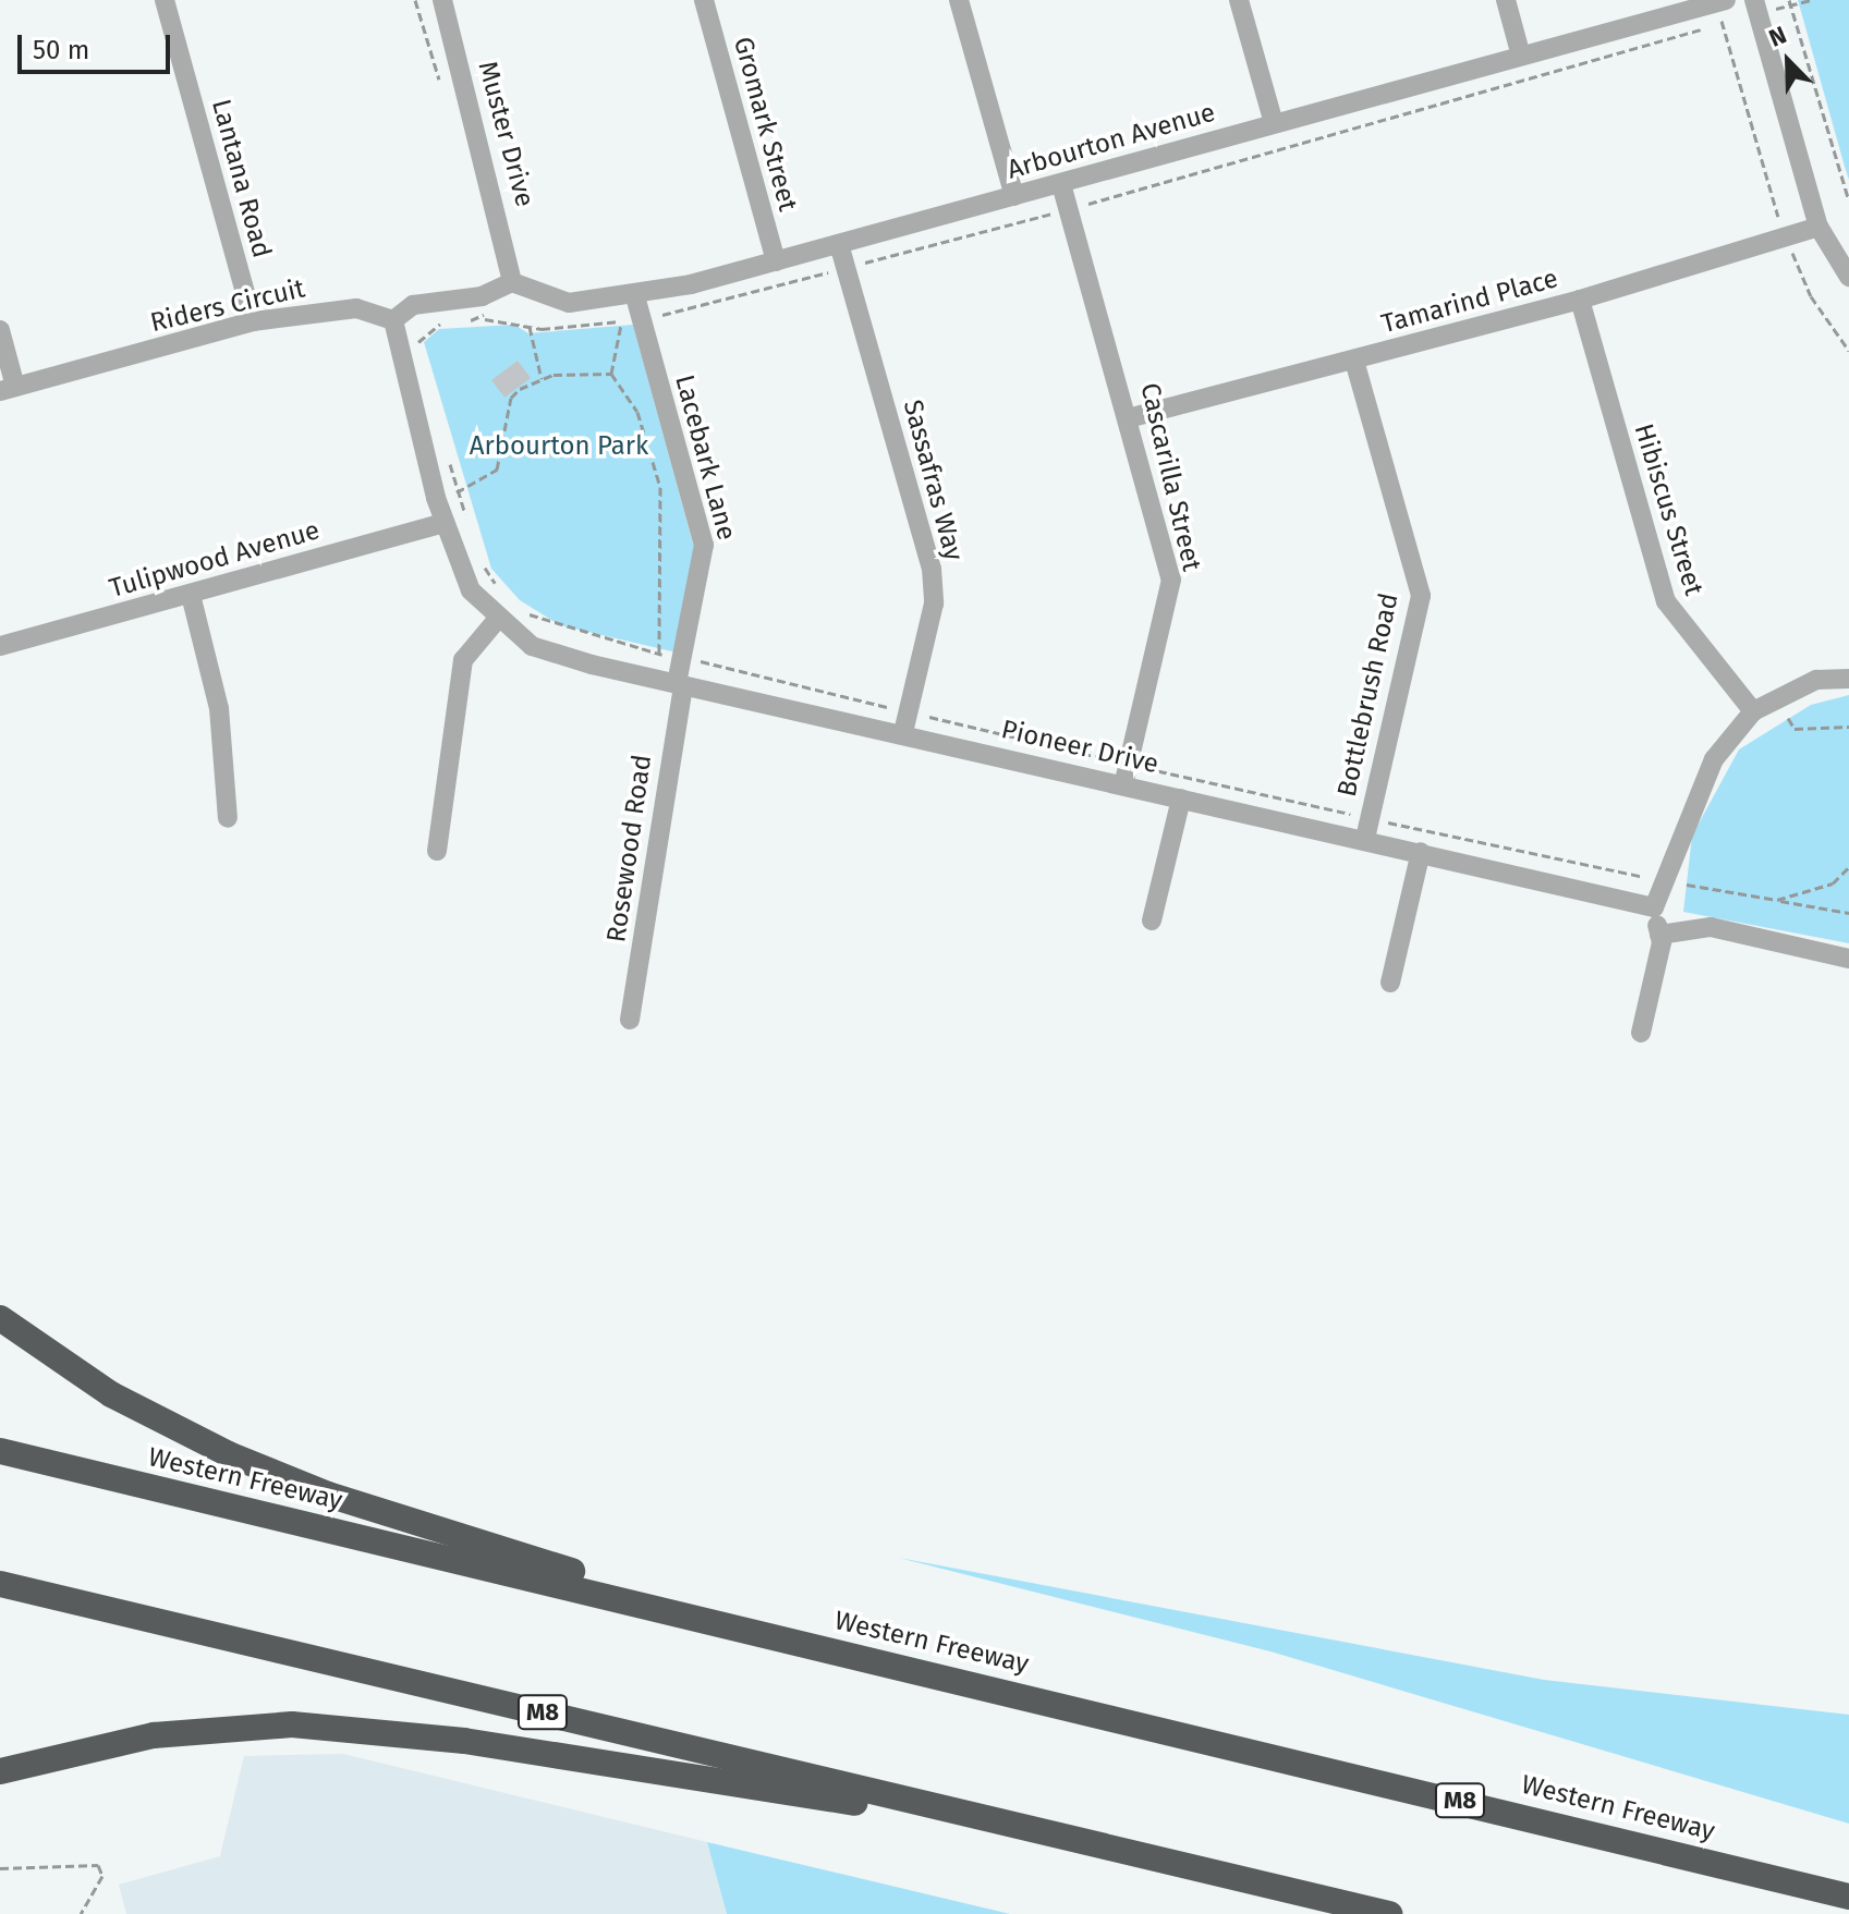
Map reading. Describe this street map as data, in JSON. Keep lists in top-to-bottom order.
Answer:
{
  "streets": {
    "highway": ["Western Freeway", "M8"],
    "street": [
      "Gromark Street",
      "Muster Drive",
      "Arbourton Avenue",
      "Lantana Road",
      "Tamarind Place",
      "Riders Circuit",
      "Lacebark Lane",
      "Cascarilla Street",
      "Sassafras Way",
      "Hibiscus Street",
      "Tulipwood Avenue",
      "Bottlebrush Road",
      "Pioneer Drive",
      "Rosewood Road"
    ]
  },
  "crossings": [
    ["Gromark Street", "Arbourton Avenue"],
    ["Muster Drive", "Arbourton Avenue"],
    ["Arbourton Avenue", "Lacebark Lane"],
    ["Arbourton Avenue", "Cascarilla Street"],
    ["Arbourton Avenue", "Sassafras Way"],
    ["Lantana Road", "Riders Circuit"],
    ["Tamarind Place", "Cascarilla Street"],
    ["Tamarind Place", "Hibiscus Street"],
    ["Tamarind Place", "Bottlebrush Road"],
    ["Riders Circuit", "Pioneer Drive"],
    ["Lacebark Lane", "Pioneer Drive"],
    ["Lacebark Lane", "Rosewood Road"],
    ["Cascarilla Street", "Pioneer Drive"],
    ["Sassafras Way", "Pioneer Drive"],
    ["Tulipwood Avenue", "Pioneer Drive"],
    ["Bottlebrush Road", "Pioneer Drive"],
    ["Pioneer Drive", "Rosewood Road"]
  ],
  "parks": ["Arbourton Park"],
  "scale_bar": "50 m",
  "north": "top left"
}
